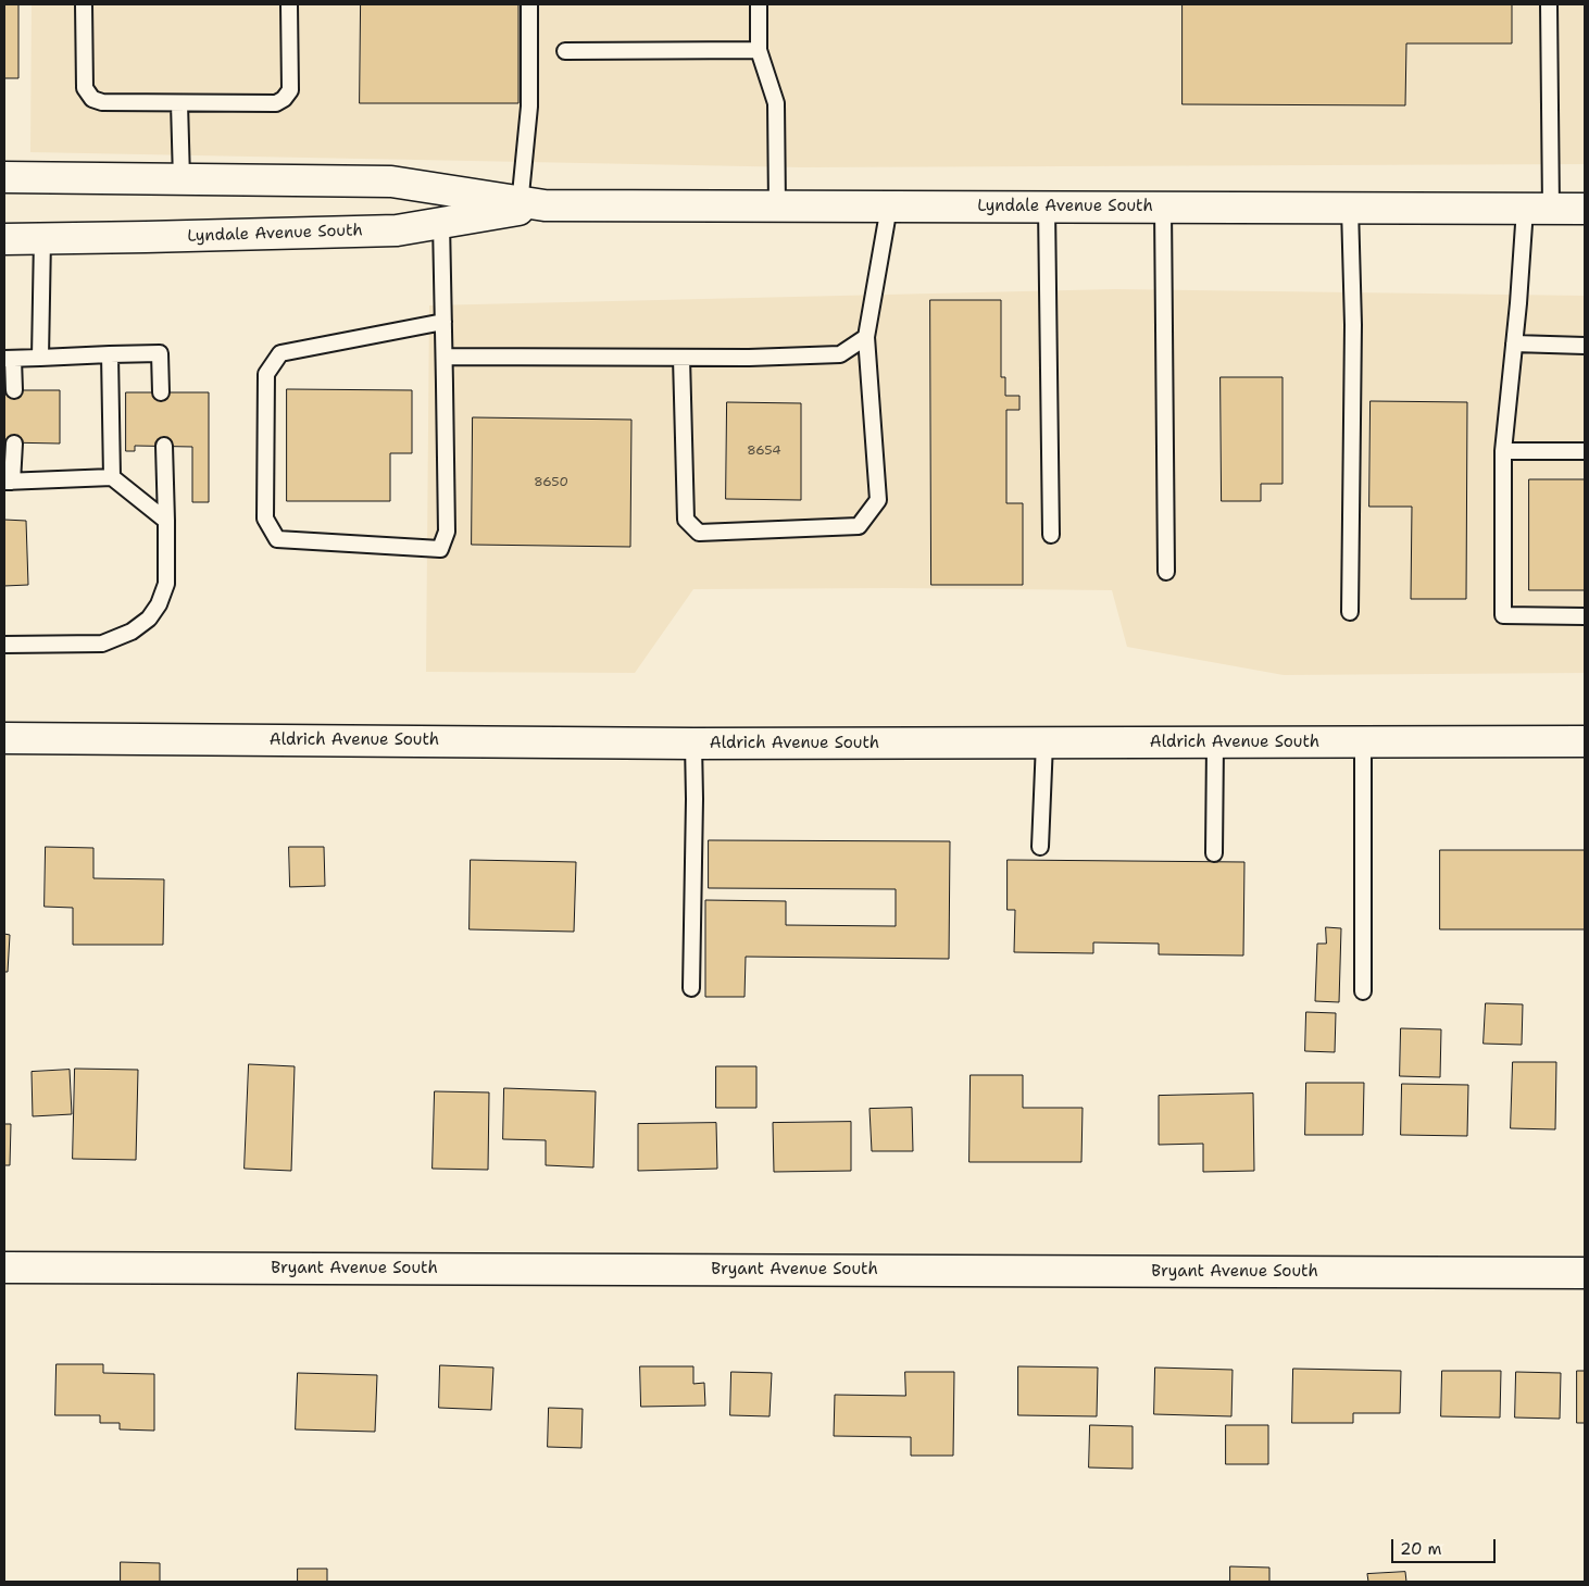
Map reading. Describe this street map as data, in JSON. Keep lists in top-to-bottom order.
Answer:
{
  "streets": {
    "street": ["Lyndale Avenue South", "Aldrich Avenue South", "Bryant Avenue South"]
  },
  "house_numbers": ["8654", "8650"],
  "scale_bar": "20 m"
}
